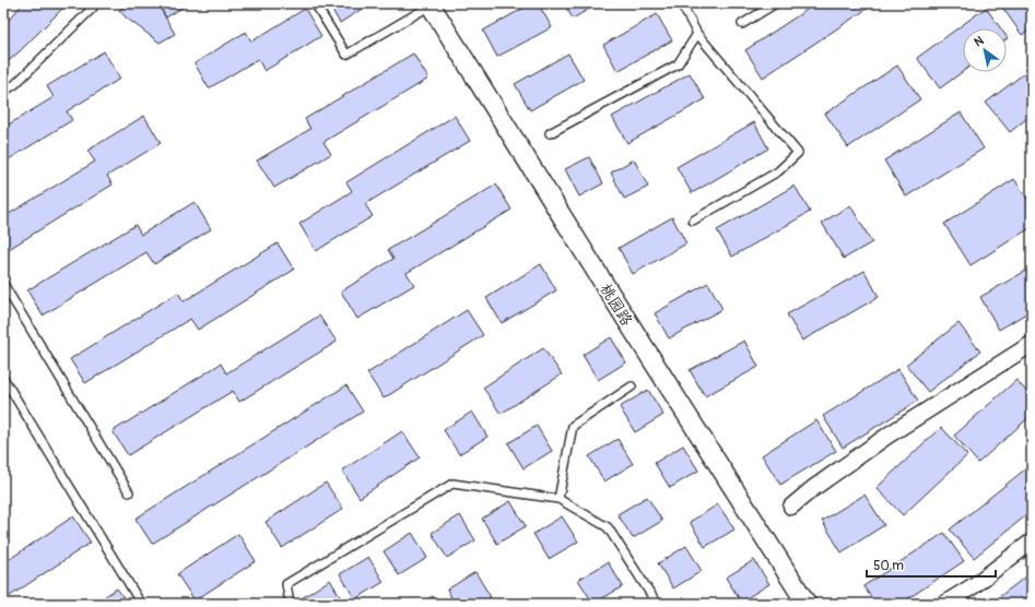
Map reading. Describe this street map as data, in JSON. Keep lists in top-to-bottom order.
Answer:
{
  "streets": {
    "street": ["桃园路"]
  },
  "scale_bar": "50 m",
  "north": "top left"
}
